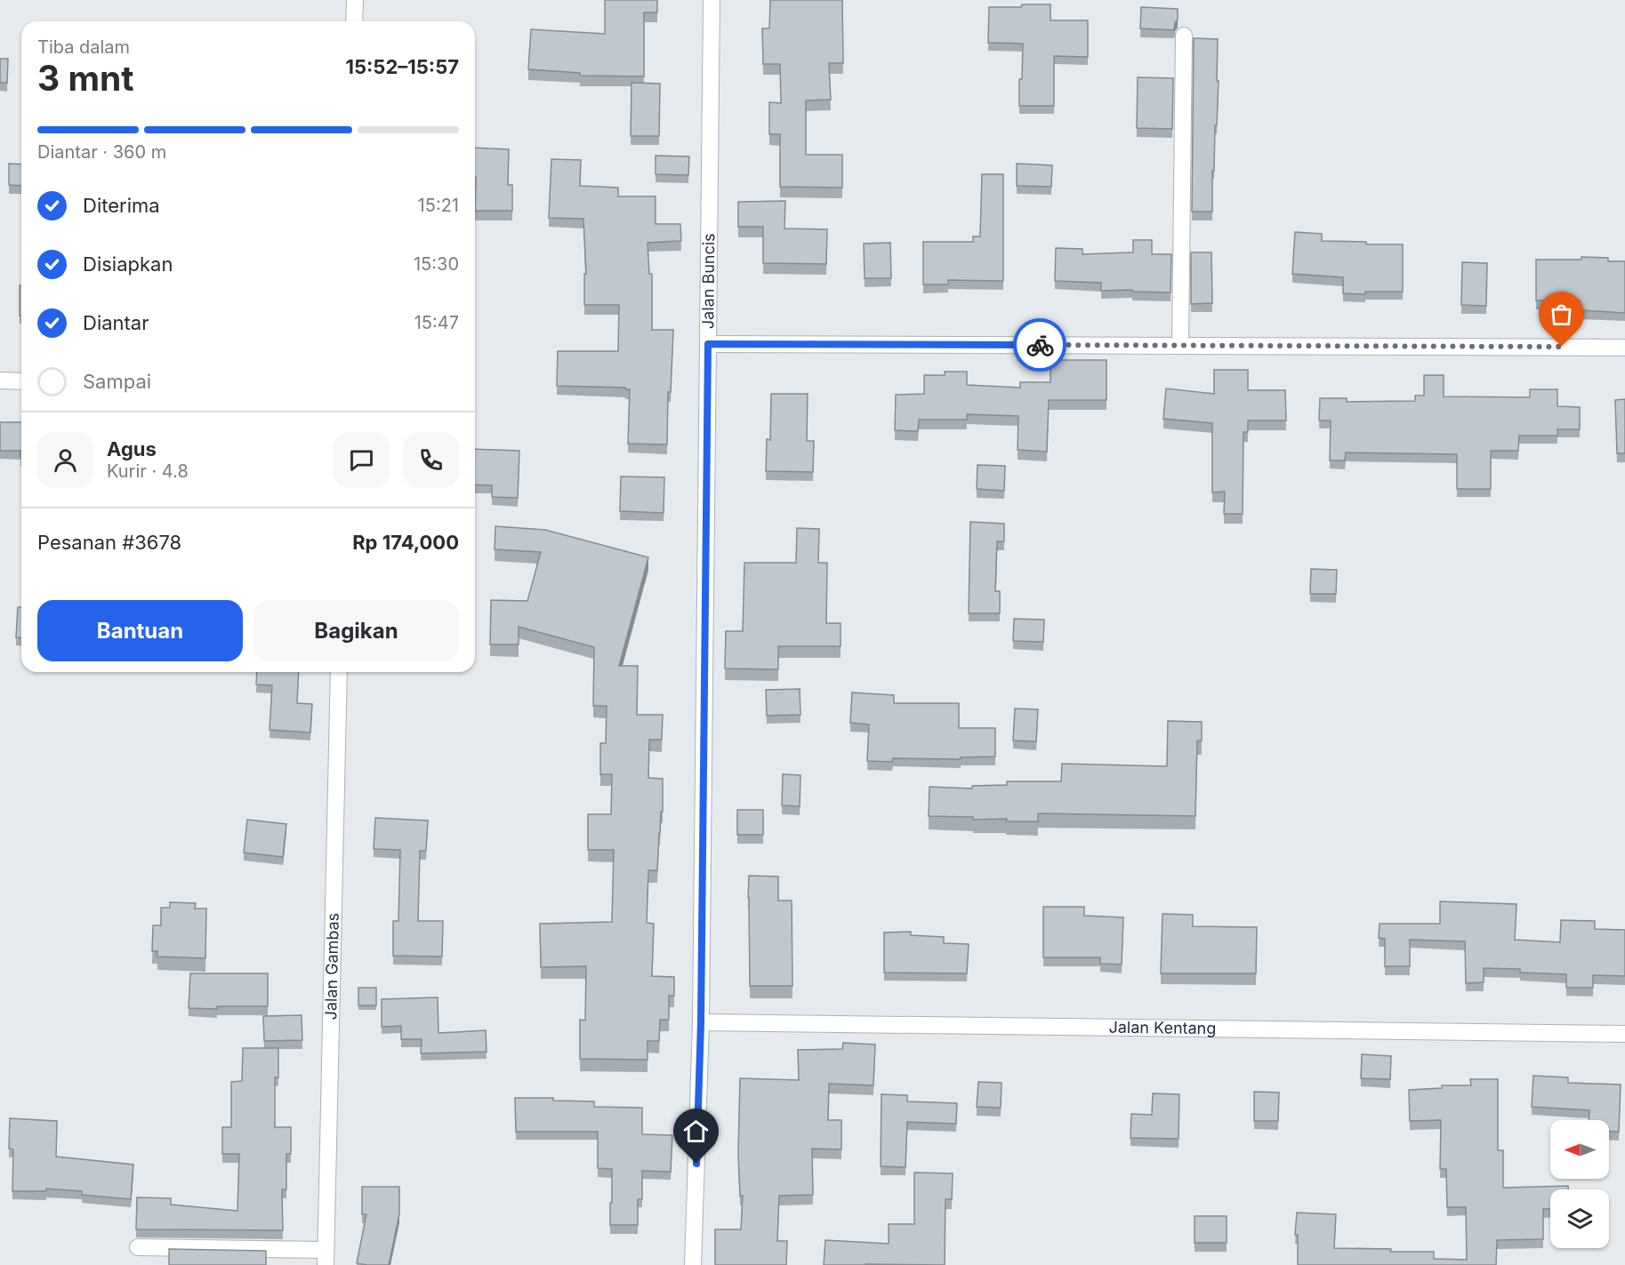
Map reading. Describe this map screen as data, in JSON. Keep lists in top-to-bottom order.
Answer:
{
  "streets": {
    "street": ["Jalan Buncis", "Jalan Gambas", "Jalan Kentang"]
  },
  "crossings": [
    ["Jalan Buncis", "Jalan Kentang"]
  ],
  "north": "left",
  "page": {
    "heading": ["3 mnt", "Tiba dalam", "15:52–15:57"],
    "panel": [
      "Agus",
      "Kurir · 4.8",
      "Pesanan #3678",
      "Rp 174,000"
    ],
    "bar": "Diantar · 360 m",
    "list": [
      ["Diterima", "15:21"],
      ["Disiapkan", "15:30"],
      ["Diantar", "15:47"],
      "Sampai"
    ],
    "buttons": ["Bantuan", "Bagikan"]
  }
}
